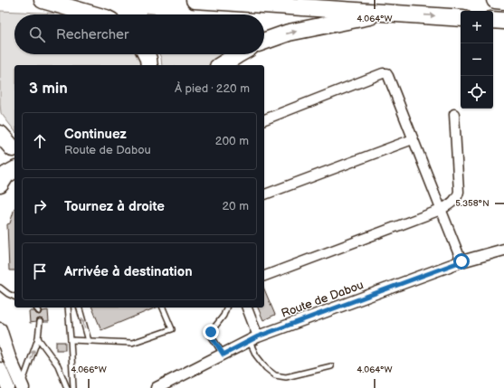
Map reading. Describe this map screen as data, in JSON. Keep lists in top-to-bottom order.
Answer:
{
  "streets": {
    "street": ["Route de Dabou"]
  },
  "page": {
    "map_buttons": ["+", "−"],
    "search": "Rechercher",
    "heading": ["3 min", "À pied · 220 m"],
    "list": [
      ["Continuez", "Route de Dabou", "200 m"],
      ["Tournez à droite", "20 m"],
      "Arrivée à destination"
    ]
  },
  "coordinates": ["4.064°W", "5.358°N", "4.066°W"]
}
